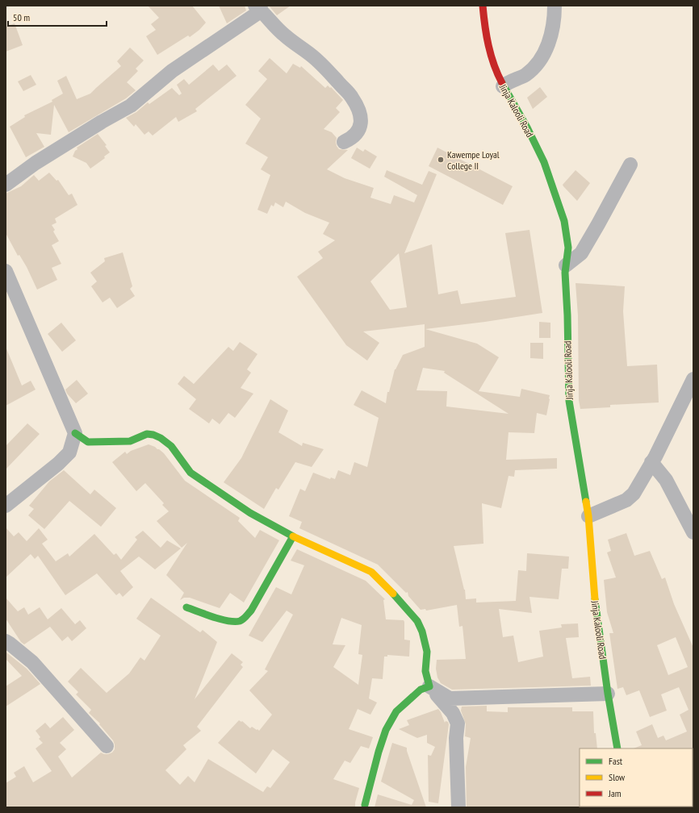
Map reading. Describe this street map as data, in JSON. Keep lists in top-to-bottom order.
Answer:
{
  "streets": {
    "street": ["Jinja Kalooli Road"]
  },
  "places": ["Kawempe Loyal College II"],
  "legend": ["Fast", "Slow", "Jam"],
  "scale_bar": "50 m"
}
